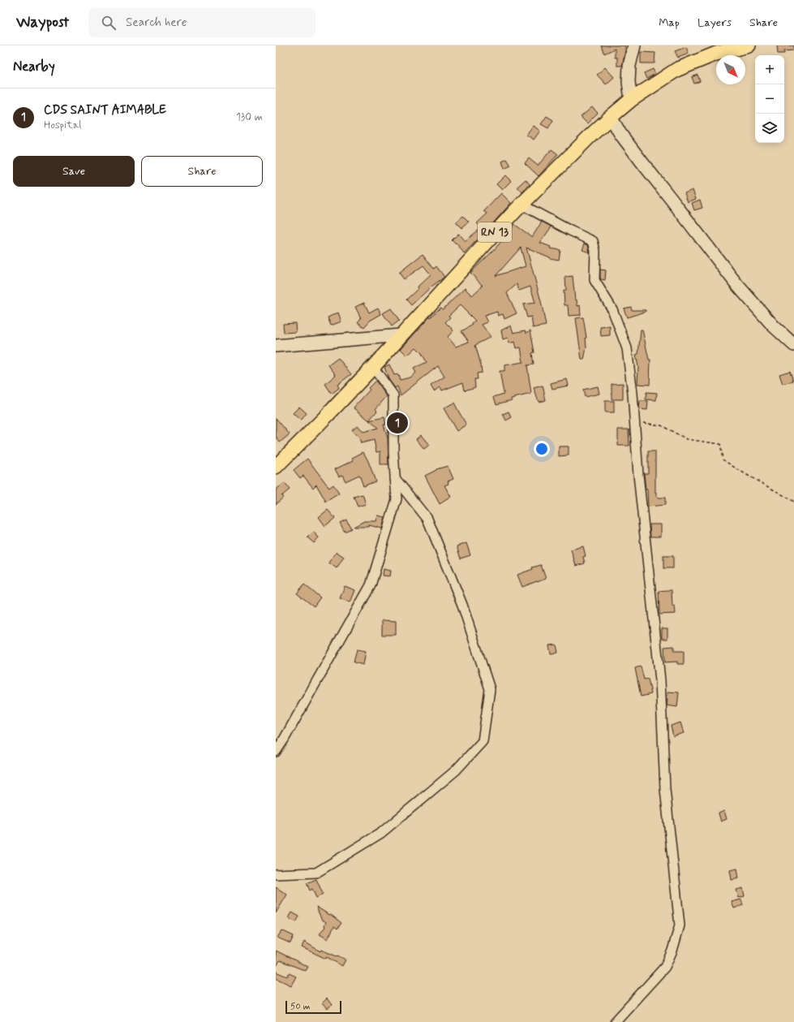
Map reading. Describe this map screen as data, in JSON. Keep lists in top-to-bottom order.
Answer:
{
  "streets": {
    "main road": ["RN 13"]
  },
  "scale_bar": "50 m",
  "north": "bottom right",
  "page": {
    "header": "Waypost",
    "search": "Search here",
    "nav": ["Map", "Layers", "Share"],
    "heading": "Nearby",
    "map_buttons": ["+", "−"],
    "list": [
      {
        "mark": "1",
        "name": "CDS SAINT AIMABLE",
        "note": "Hospital",
        "value": "130 m"
      }
    ],
    "buttons": ["Save", "Share"],
    "pins": "1",
    "scale": "50 m"
  }
}
